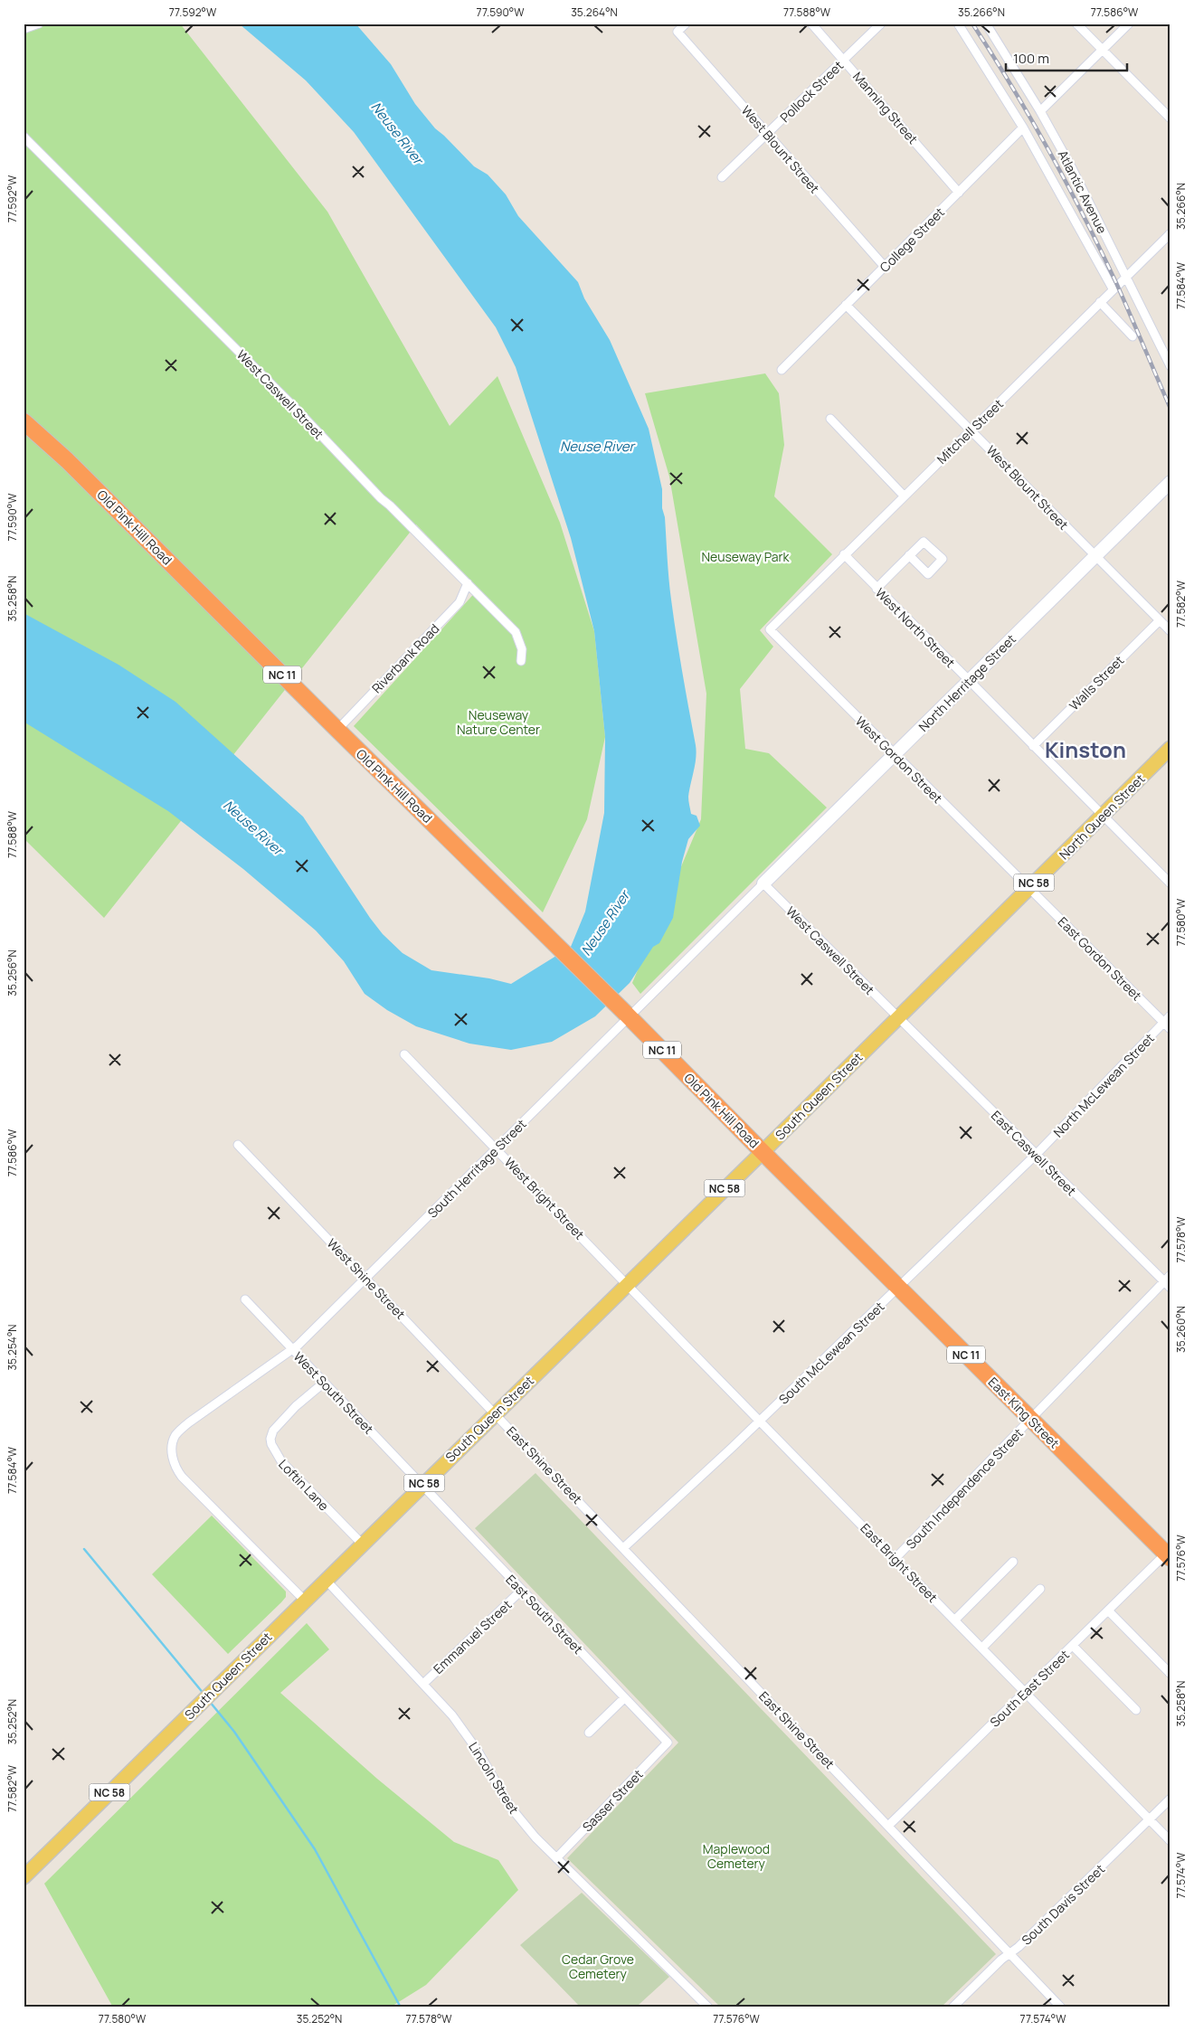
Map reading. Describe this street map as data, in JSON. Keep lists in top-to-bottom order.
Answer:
{
  "streets": {
    "highway": ["Old Pink Hill Road", "NC 11", "East King Street"],
    "main road": ["North Queen Street", "NC 58", "South Queen Street"],
    "street": [
      "Pollock Street",
      "Manning Street",
      "West Blount Street",
      "Atlantic Avenue",
      "College Street",
      "West Caswell Street",
      "Mitchell Street",
      "West North Street",
      "Riverbank Road",
      "North Herritage Street",
      "Walls Street",
      "West Gordon Street",
      "East Gordon Street",
      "North McLewean Street",
      "East Caswell Street",
      "South Herritage Street",
      "West Bright Street",
      "West Shine Street",
      "South McLewean Street",
      "West South Street",
      "East Shine Street",
      "Loftin Lane",
      "South Independence Street",
      "East Bright Street",
      "East South Street",
      "Emmanuel Street",
      "South East Street",
      "Lincoln Street",
      "Sasser Street",
      "South Davis Street"
    ]
  },
  "crossings": [
    ["Pollock Street", "Manning Street"],
    ["Pollock Street", "West Blount Street"],
    ["Manning Street", "College Street"],
    ["West Blount Street", "College Street"],
    ["West Blount Street", "Mitchell Street"],
    ["West Blount Street", "North Herritage Street"],
    ["West Blount Street", "Walls Street"],
    ["Atlantic Avenue", "College Street"],
    ["Atlantic Avenue", "Mitchell Street"],
    ["West Caswell Street", "Riverbank Road"],
    ["West Caswell Street", "North Herritage Street"],
    ["West Caswell Street", "North Queen Street"],
    ["West Caswell Street", "South Queen Street"],
    ["West Caswell Street", "East Caswell Street"],
    ["West Caswell Street", "South Herritage Street"],
    ["Mitchell Street", "West North Street"],
    ["Mitchell Street", "West Gordon Street"],
    ["Old Pink Hill Road", "Riverbank Road"],
    ["Old Pink Hill Road", "South Queen Street"],
    ["Old Pink Hill Road", "South Herritage Street"],
    ["Old Pink Hill Road", "East King Street"],
    ["West North Street", "North Herritage Street"],
    ["West North Street", "Walls Street"],
    ["West North Street", "North Queen Street"],
    ["North Herritage Street", "West Gordon Street"],
    ["North Herritage Street", "South Herritage Street"],
    ["West Gordon Street", "North Queen Street"],
    ["West Gordon Street", "East Gordon Street"],
    ["North Queen Street", "East Gordon Street"],
    ["North Queen Street", "South Queen Street"],
    ["North Queen Street", "East Caswell Street"],
    ["East Gordon Street", "North McLewean Street"],
    ["North McLewean Street", "East Caswell Street"],
    ["North McLewean Street", "South McLewean Street"],
    ["South Queen Street", "East Caswell Street"],
    ["South Queen Street", "South Herritage Street"],
    ["South Queen Street", "West Bright Street"],
    ["South Queen Street", "West Shine Street"],
    ["South Queen Street", "West South Street"],
    ["South Queen Street", "East King Street"],
    ["South Queen Street", "East Shine Street"],
    ["South Queen Street", "Loftin Lane"],
    ["South Queen Street", "East Bright Street"],
    ["South Queen Street", "East South Street"],
    ["South Queen Street", "Lincoln Street"],
    ["East Caswell Street", "South McLewean Street"],
    ["East Caswell Street", "South Independence Street"],
    ["South Herritage Street", "West Bright Street"],
    ["South Herritage Street", "West Shine Street"],
    ["South Herritage Street", "West South Street"],
    ["West Bright Street", "East Bright Street"],
    ["West Shine Street", "East Shine Street"],
    ["South McLewean Street", "East King Street"],
    ["South McLewean Street", "East Shine Street"],
    ["South McLewean Street", "East Bright Street"],
    ["West South Street", "Loftin Lane"],
    ["West South Street", "East South Street"],
    ["East King Street", "South Independence Street"],
    ["East King Street", "South East Street"],
    ["East Shine Street", "South East Street"],
    ["East Shine Street", "South Davis Street"],
    ["South Independence Street", "East Bright Street"],
    ["East Bright Street", "South East Street"],
    ["East Bright Street", "South Davis Street"],
    ["East South Street", "Emmanuel Street"],
    ["East South Street", "Sasser Street"],
    ["Emmanuel Street", "Lincoln Street"],
    ["Lincoln Street", "Sasser Street"]
  ],
  "districts": ["Kinston"],
  "water": ["Neuse River"],
  "parks": [
    "Neuseway Park",
    "Neuseway Nature Center",
    "Maplewood Cemetery",
    "Cedar Grove Cemetery"
  ],
  "scale_bar": "100 m",
  "coordinates": [
    "77.592°W",
    "77.590°W",
    "35.264°N",
    "77.588°W",
    "35.266°N",
    "77.586°W",
    "77.584°W",
    "35.258°N",
    "77.582°W",
    "77.580°W",
    "35.256°N",
    "77.578°W",
    "35.260°N",
    "35.254°N",
    "77.576°W",
    "35.252°N",
    "77.574°W"
  ]
}
